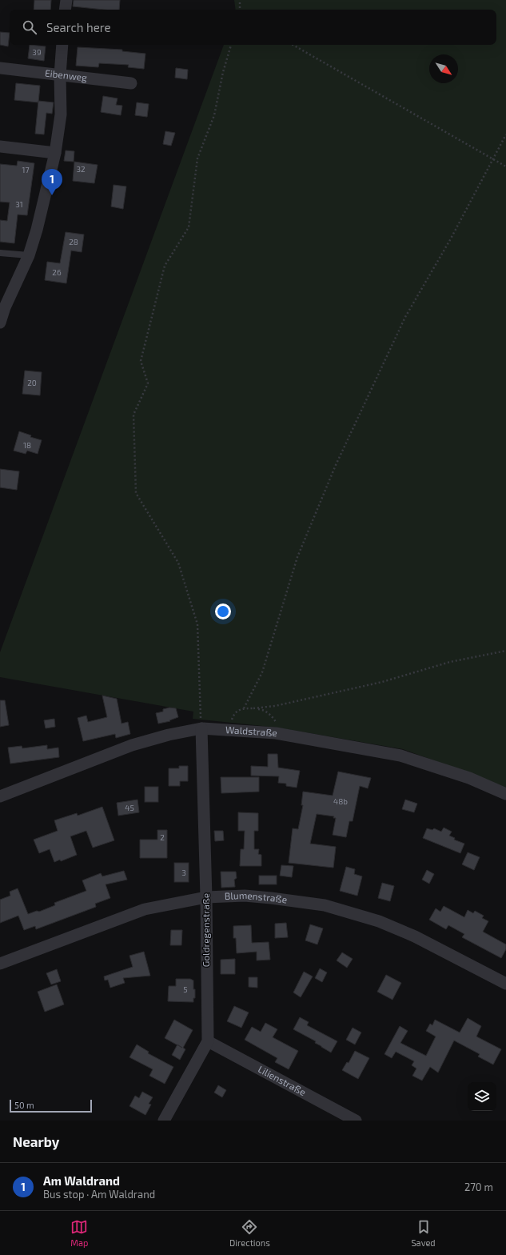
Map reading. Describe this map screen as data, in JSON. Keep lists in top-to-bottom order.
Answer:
{
  "streets": {
    "street": [
      "Eibenweg",
      "Waldstraße",
      "Blumenstraße",
      "Goldregenstraße",
      "Lilienstraße"
    ]
  },
  "crossings": [
    ["Waldstraße", "Goldregenstraße"],
    ["Blumenstraße", "Goldregenstraße"],
    ["Goldregenstraße", "Lilienstraße"]
  ],
  "house_numbers": [
    "39",
    "32",
    "17",
    "31",
    "28",
    "26",
    "20",
    "18",
    "48b",
    "45",
    "2",
    "3",
    "5"
  ],
  "scale_bar": "50 m",
  "north": "bottom right",
  "page": {
    "search": "Search here",
    "pins": "1",
    "scale": "50 m",
    "heading": "Nearby",
    "list": [
      {
        "mark": "1",
        "name": "Am Waldrand",
        "note": "Bus stop · Am Waldrand",
        "value": "270 m"
      }
    ],
    "nav": ["Map", "Directions", "Saved"]
  }
}
